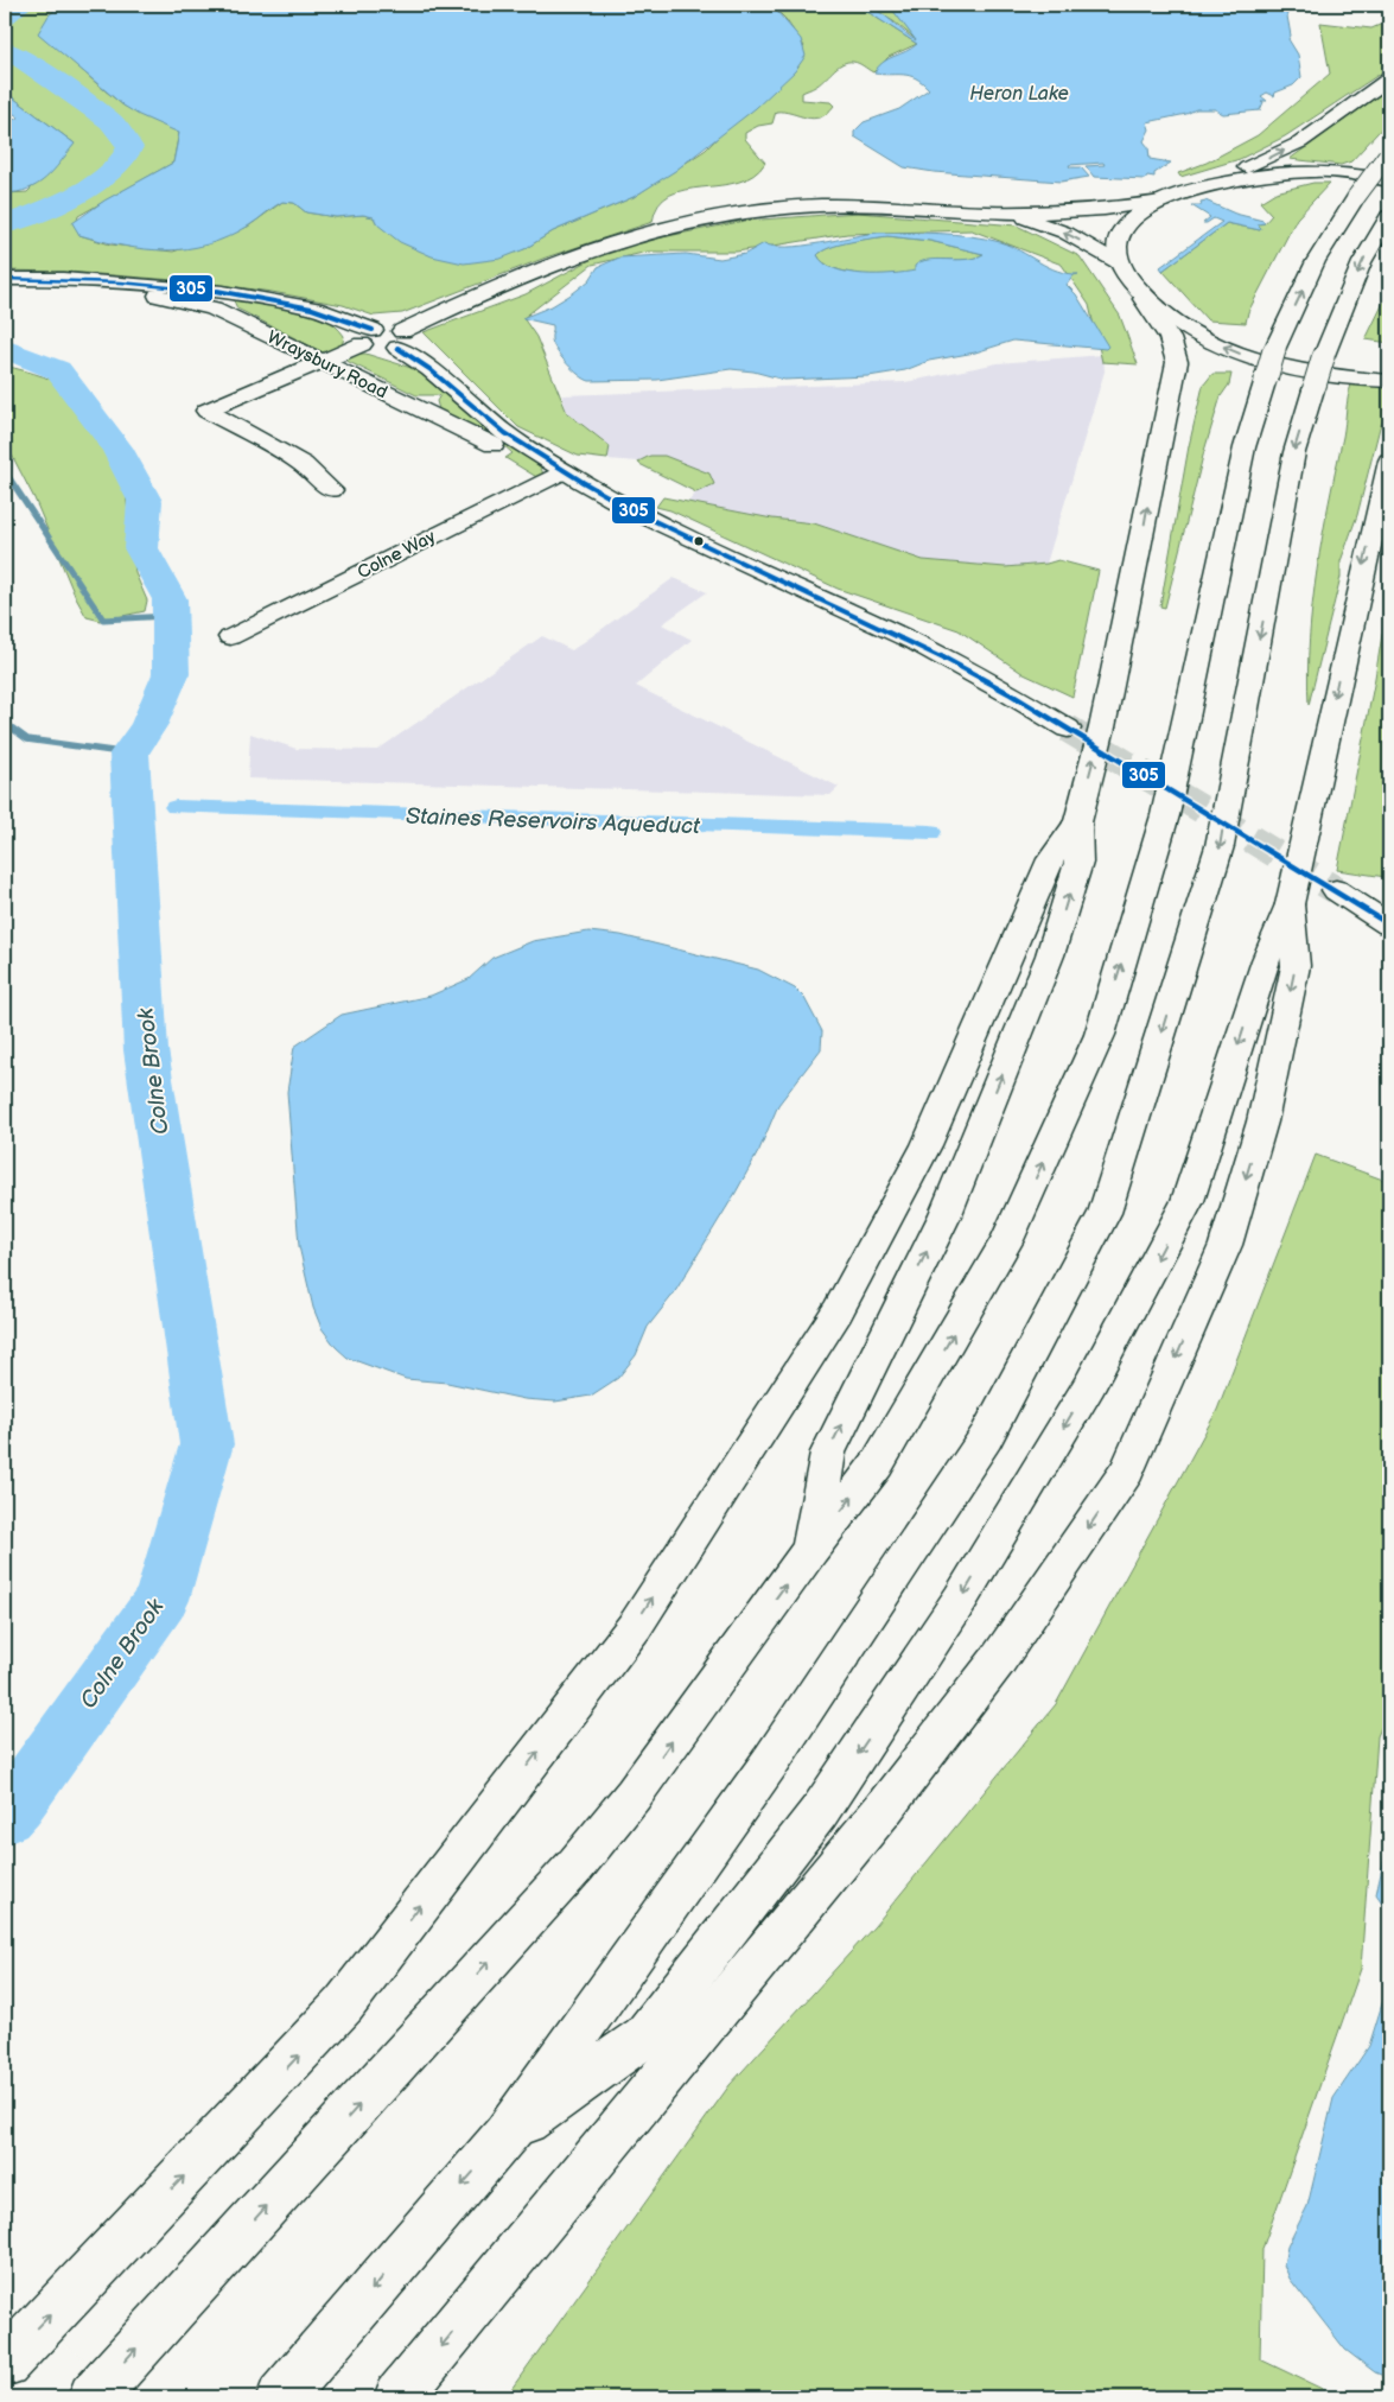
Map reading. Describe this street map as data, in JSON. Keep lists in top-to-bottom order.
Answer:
{
  "streets": {
    "main road": ["Wraysbury Road", "Colne Way"]
  },
  "water": ["Heron Lake", "Staines Reservoirs Aqueduct", "Colne Brook"],
  "lines": ["transit line 305"]
}
